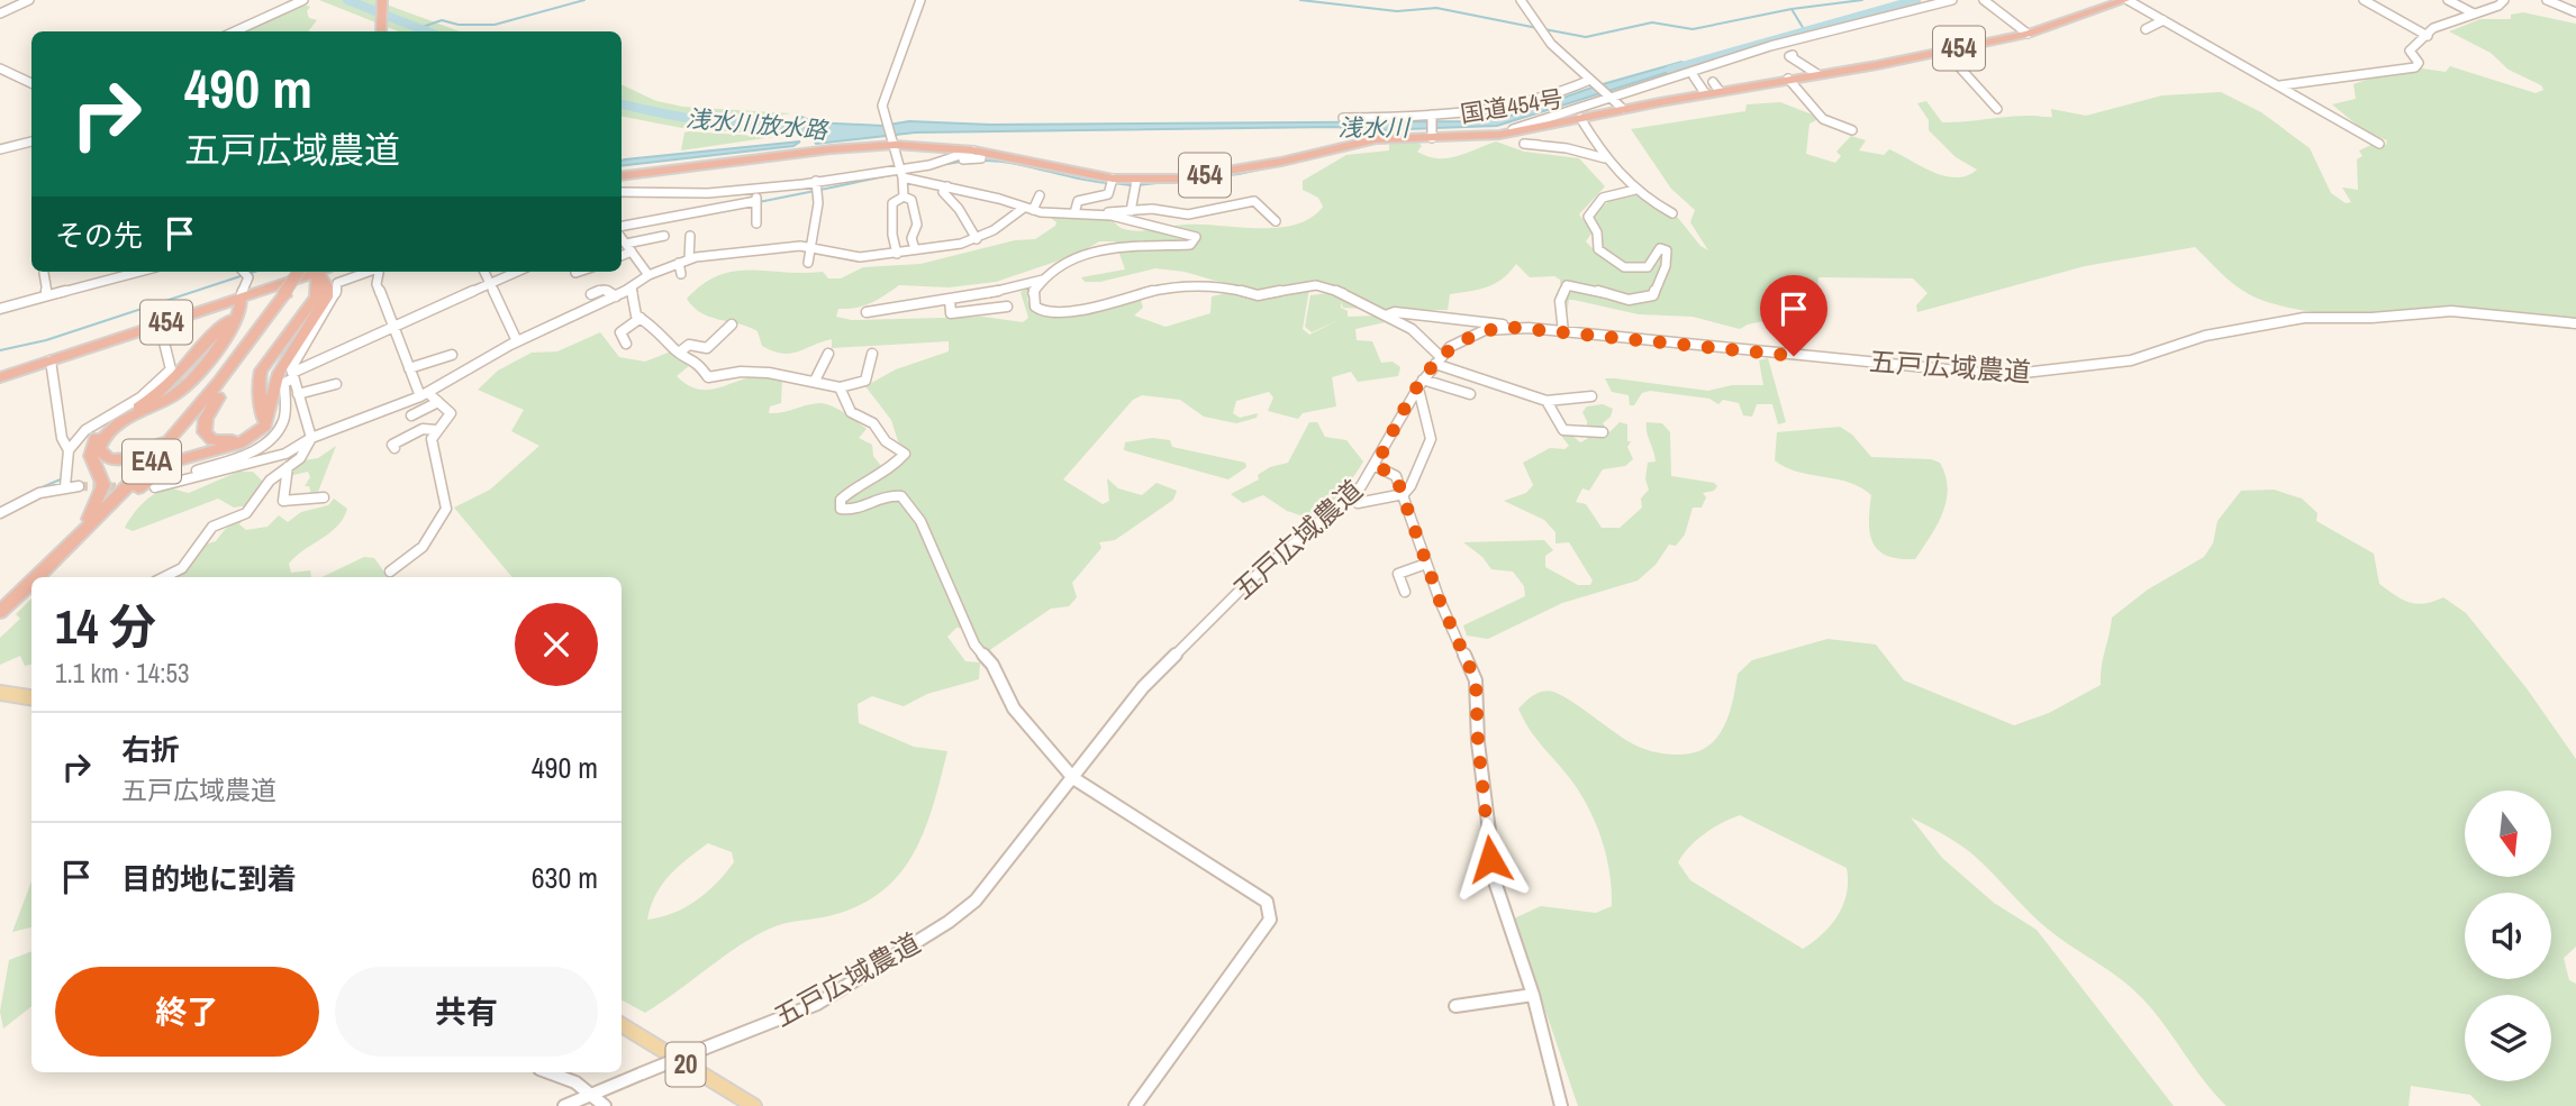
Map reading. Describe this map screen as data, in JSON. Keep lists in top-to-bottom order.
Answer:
{
  "streets": {
    "highway": ["454", "国道454号", "E4A"],
    "main road": ["20"],
    "street": ["五戸広域農道"]
  },
  "crossings": [
    ["454", "E4A"]
  ],
  "water": ["浅水川放水路", "浅水川"],
  "north": "bottom",
  "page": {
    "turn": ["490 m", "五戸広域農道"],
    "then": "その先",
    "heading": ["14 分", "1.1 km · 14:53"],
    "list": [
      {
        "name": "右折",
        "note": "五戸広域農道",
        "value": "490 m"
      },
      {
        "name": "目的地に到着",
        "value": "630 m"
      }
    ],
    "buttons": ["終了", "共有"]
  }
}
